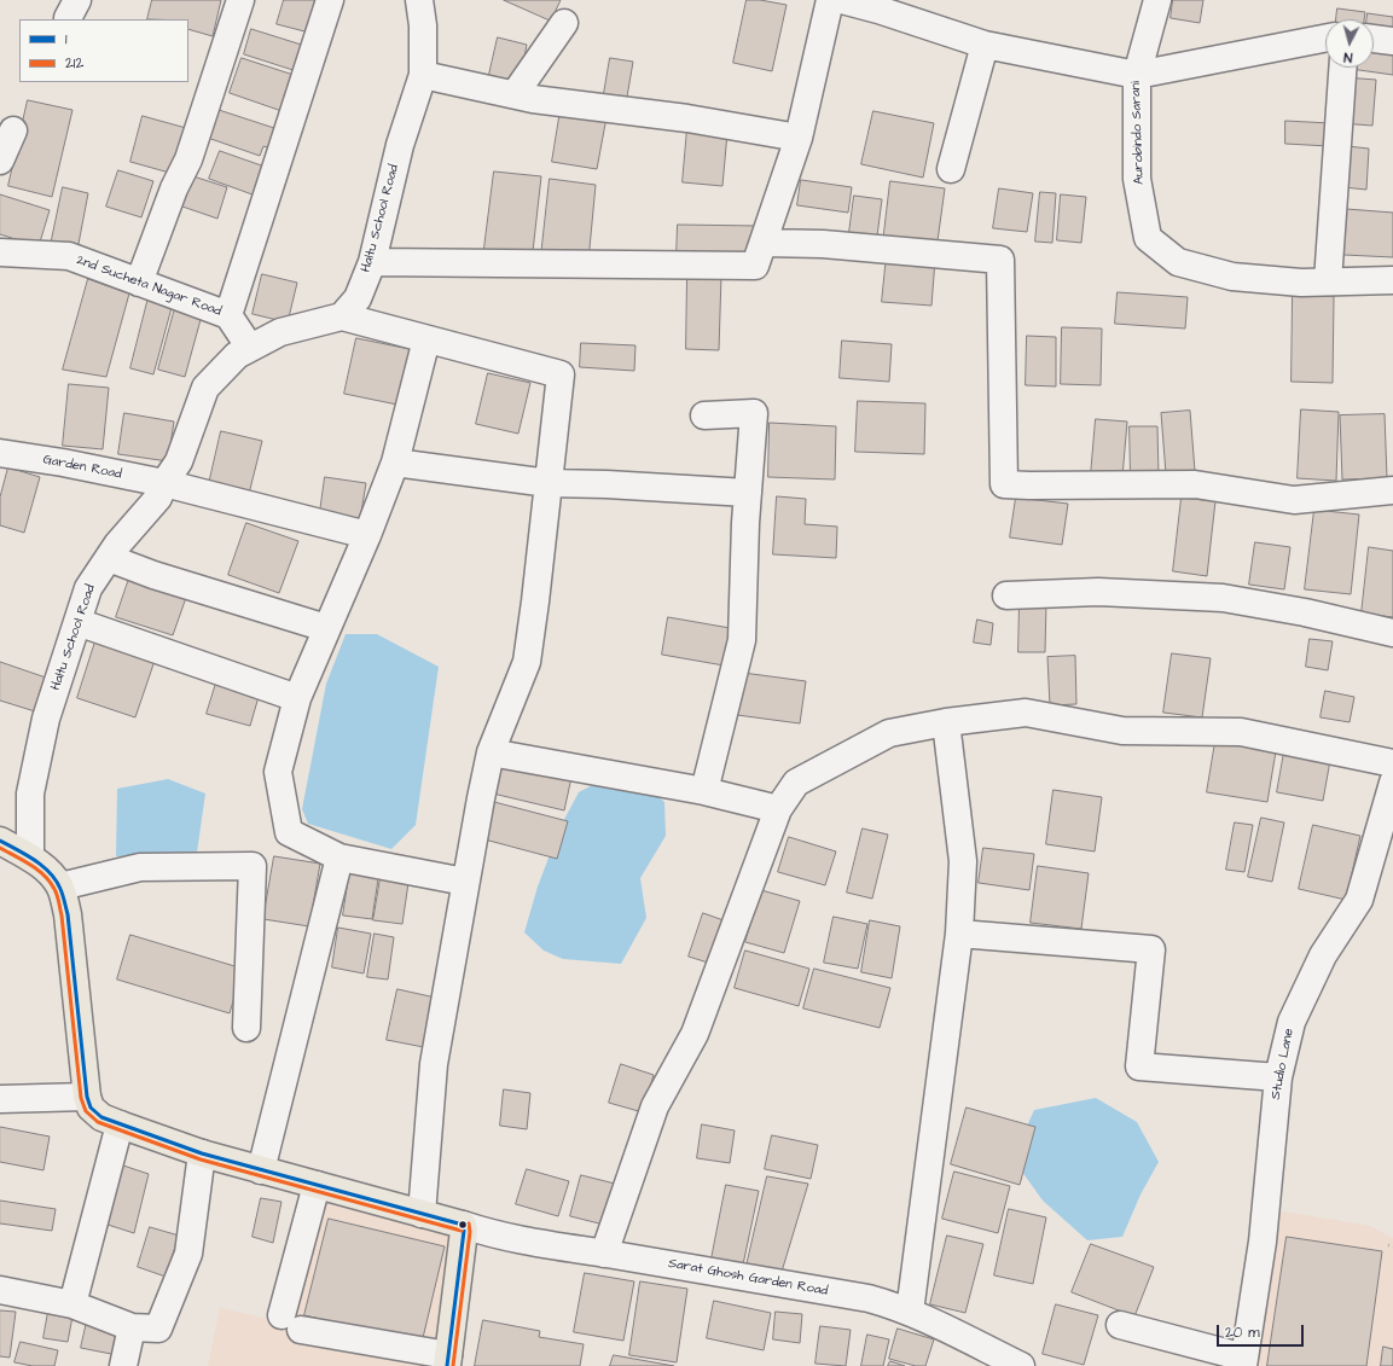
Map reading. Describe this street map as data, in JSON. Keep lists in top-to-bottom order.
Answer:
{
  "streets": {
    "street": [
      "Aurobindo Sarani",
      "Haltu School Road",
      "2nd Sucheta Nagar Road",
      "Garden Road",
      "Studio Lane",
      "Sarat Ghosh Garden Road"
    ]
  },
  "crossings": [
    ["Haltu School Road", "2nd Sucheta Nagar Road"],
    ["Haltu School Road", "Garden Road"]
  ],
  "lines": ["transit line 1", "transit line 212"],
  "legend": ["1", "212"],
  "scale_bar": "20 m",
  "north": "bottom"
}
